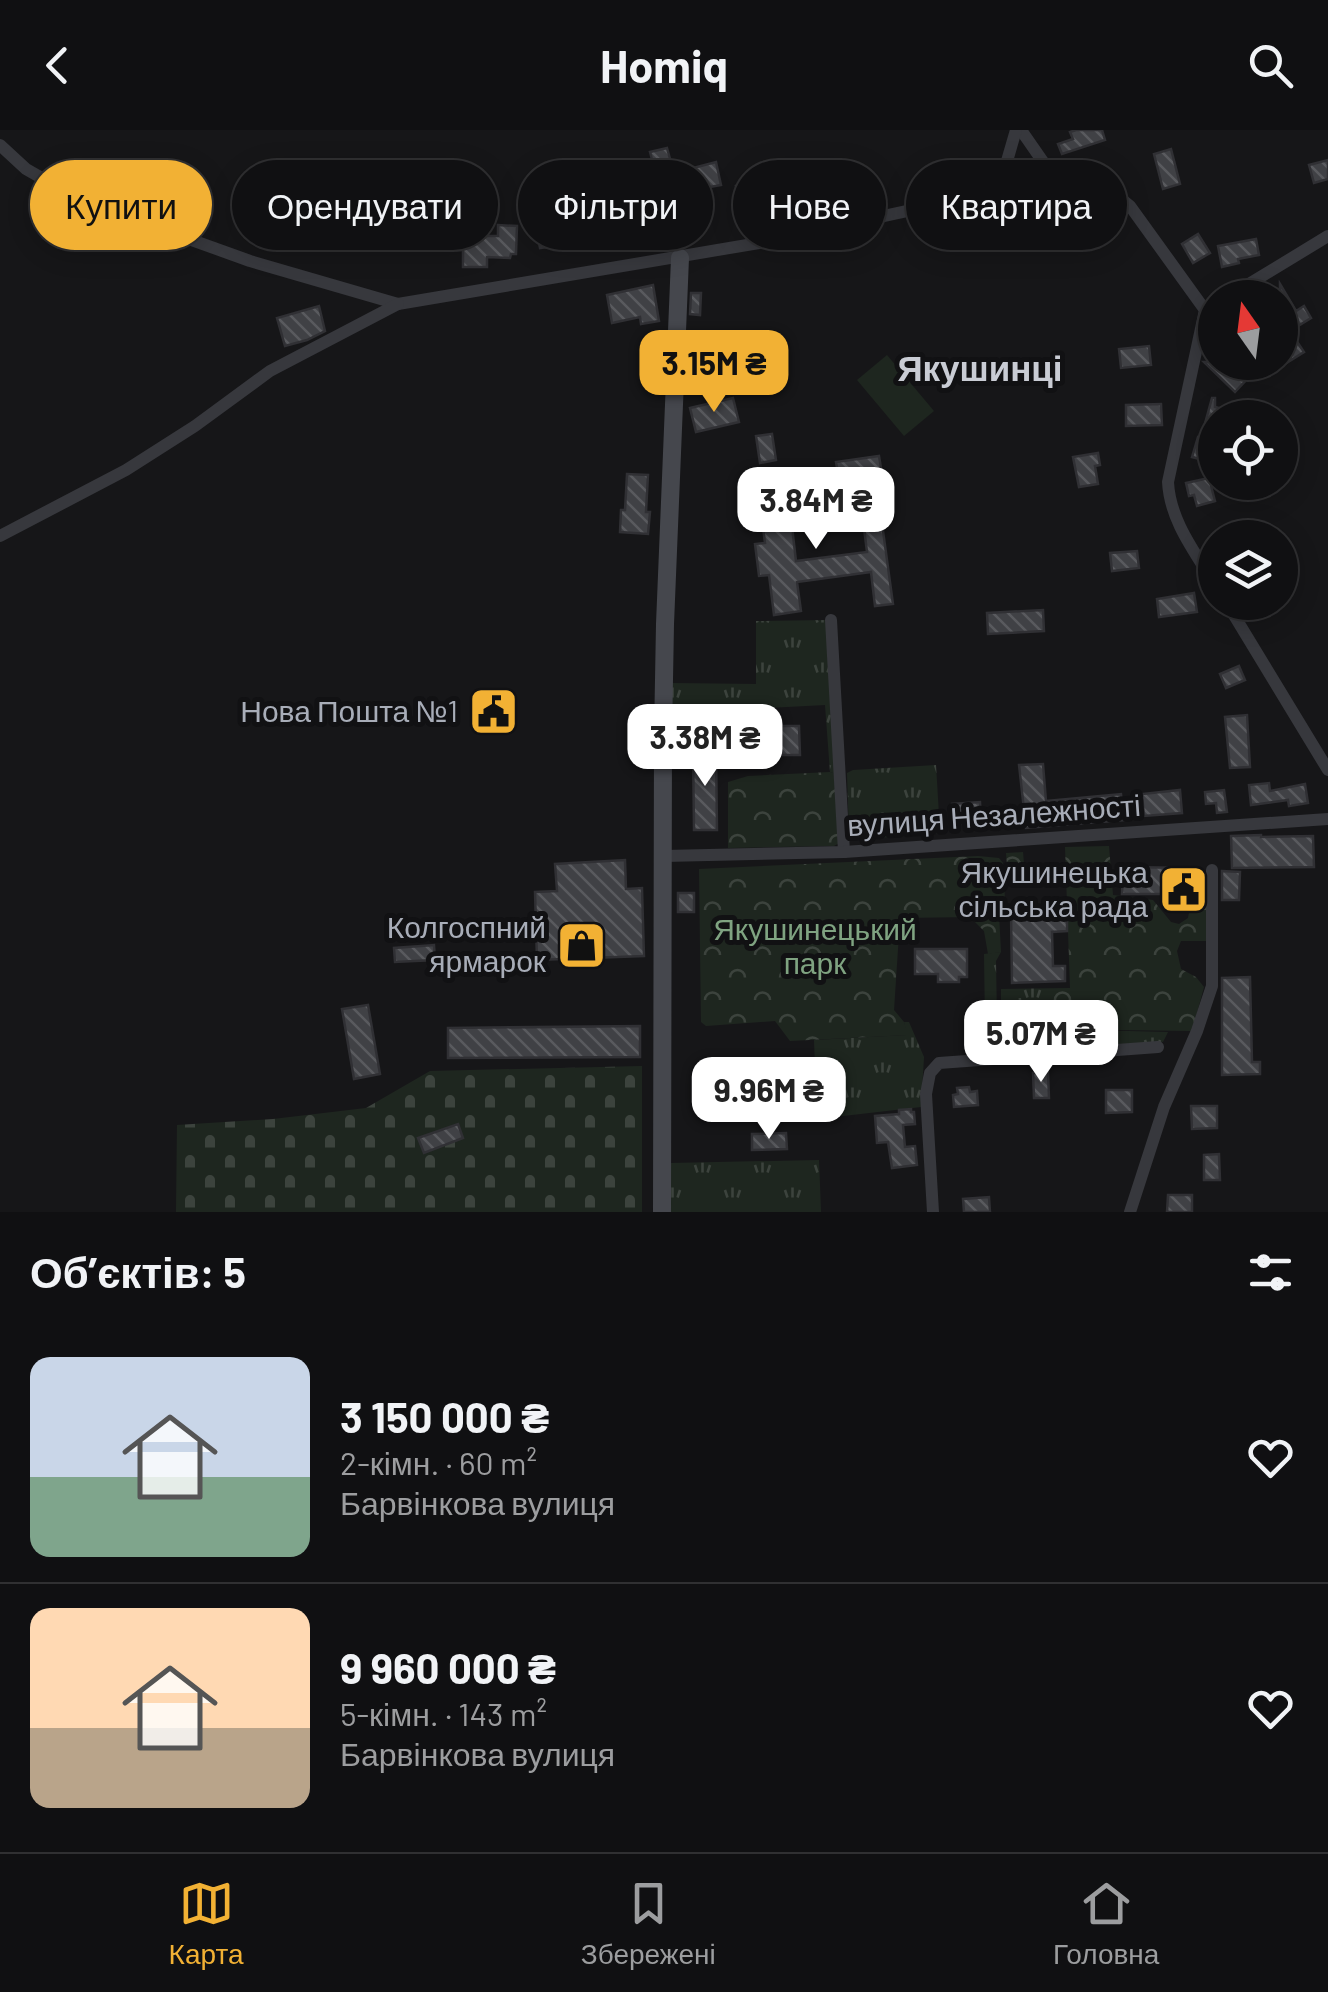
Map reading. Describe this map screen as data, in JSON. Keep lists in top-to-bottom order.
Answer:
{
  "streets": {
    "street": ["вулиця Незалежності"]
  },
  "districts": ["Якушинці"],
  "parks": ["Якушинецький парк"],
  "places": {
    "public building": ["Нова Пошта №1", "Якушинецька сільська рада"],
    "shop": ["Колгоспний ярмарок"]
  },
  "north": "top",
  "page": {
    "header": "Homiq",
    "chip": [
      "Купити",
      "Орендувати",
      "Фільтри",
      "Нове",
      "Квартира"
    ],
    "price": [
      "3.15M ₴",
      "3.84M ₴",
      "3.38M ₴",
      "5.07M ₴",
      "9.96M ₴"
    ],
    "heading": "Об’єктів: 5",
    "list": [
      {
        "name": "3 150 000 ₴",
        "note": "2-кімн. · 60 m² · Барвінкова вулиця"
      },
      {
        "name": "9 960 000 ₴",
        "note": "5-кімн. · 143 m² · Барвінкова вулиця"
      }
    ],
    "tabs": ["Карта", "Збережені", "Головна"]
  }
}
